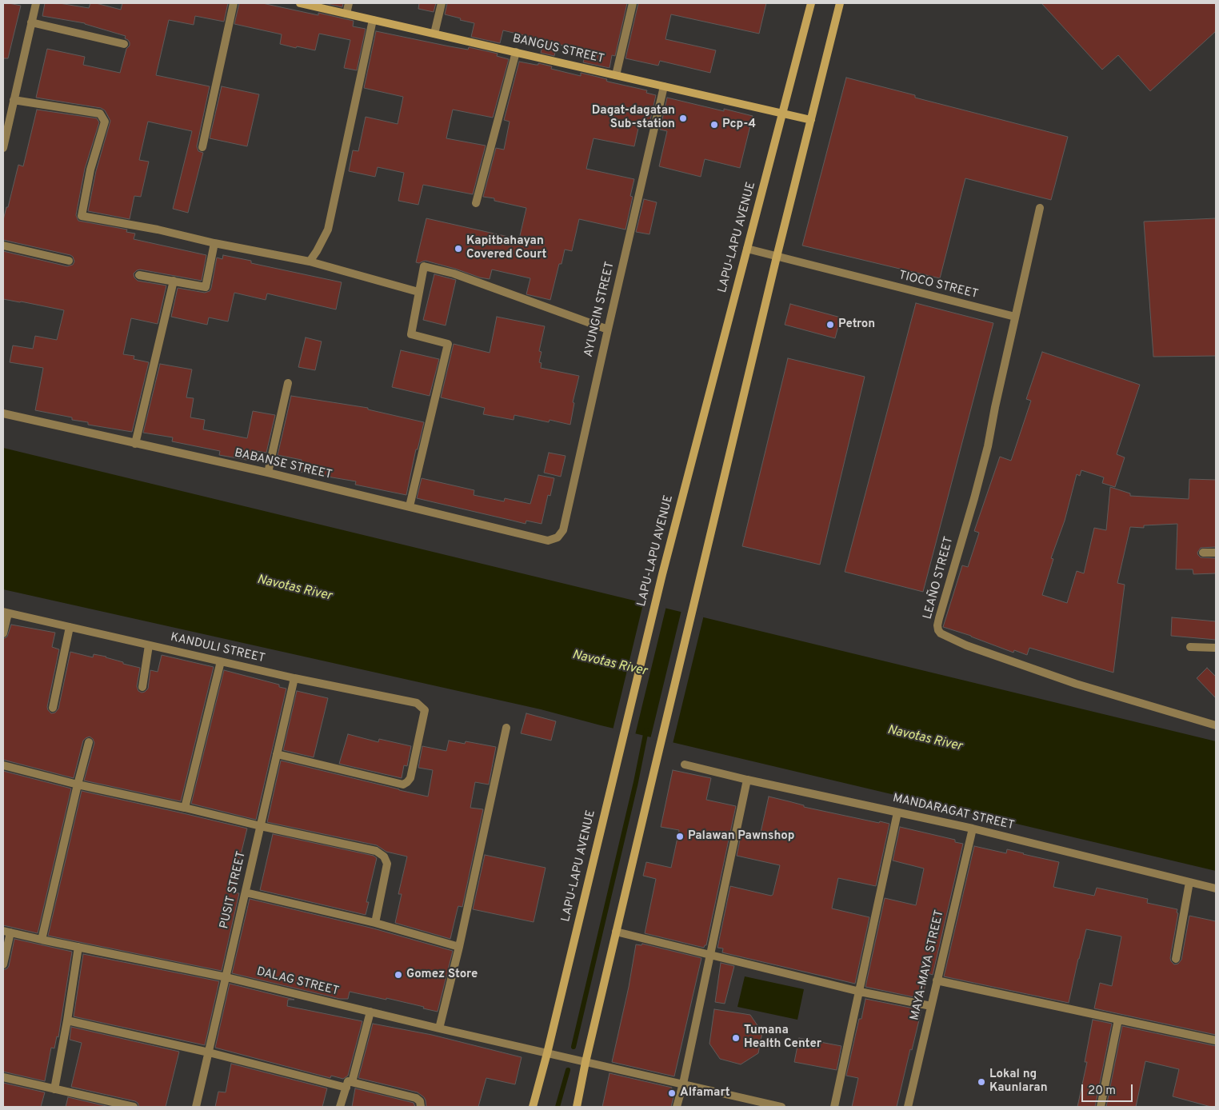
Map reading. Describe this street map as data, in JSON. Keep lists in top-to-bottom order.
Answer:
{
  "streets": {
    "main road": ["BANGUS STREET", "LAPU-LAPU AVENUE"],
    "street": [
      "TIOCO STREET",
      "AYUNGIN STREET",
      "BABANSE STREET",
      "LEAÑO STREET",
      "KANDULI STREET",
      "MANDARAGAT STREET",
      "PUSIT STREET",
      "MAYA-MAYA STREET",
      "DALAG STREET"
    ]
  },
  "crossings": [
    ["BANGUS STREET", "LAPU-LAPU AVENUE"],
    ["BANGUS STREET", "AYUNGIN STREET"],
    ["LAPU-LAPU AVENUE", "TIOCO STREET"],
    ["LAPU-LAPU AVENUE", "DALAG STREET"],
    ["TIOCO STREET", "LEAÑO STREET"],
    ["AYUNGIN STREET", "BABANSE STREET"],
    ["KANDULI STREET", "PUSIT STREET"],
    ["MANDARAGAT STREET", "MAYA-MAYA STREET"],
    ["PUSIT STREET", "DALAG STREET"]
  ],
  "water": ["Navotas River"],
  "places": [
    "Dagat-dagatan Sub-station",
    "Pcp-4",
    "Kapitbahayan Covered Court",
    "Petron",
    "Palawan Pawnshop",
    "Gomez Store",
    "Tumana Health Center",
    "Lokal ng Kaunlaran",
    "Alfamart"
  ],
  "scale_bar": "20 m"
}
